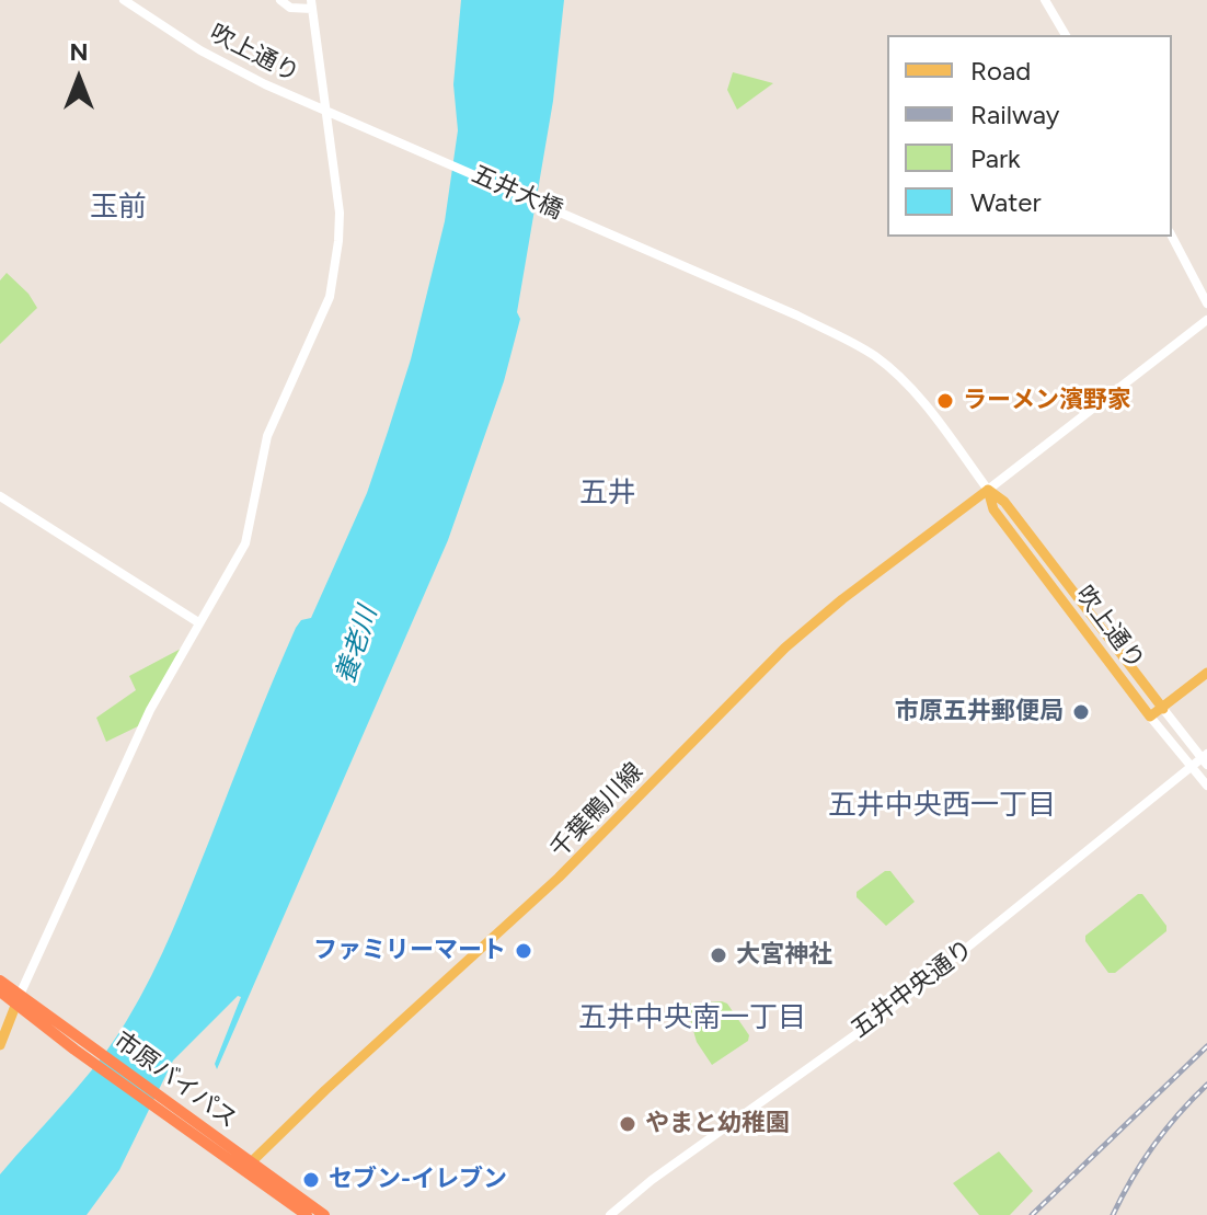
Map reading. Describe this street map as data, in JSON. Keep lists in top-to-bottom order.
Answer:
{
  "streets": {
    "highway": ["市原バイパス"],
    "main road": ["吹上通り", "千葉鴨川線"],
    "street": ["五井大橋", "五井中央通り"]
  },
  "crossings": [
    ["吹上通り", "五井大橋"],
    ["吹上通り", "千葉鴨川線"],
    ["吹上通り", "五井中央通り"],
    ["千葉鴨川線", "市原バイパス"]
  ],
  "districts": [
    "玉前",
    "五井",
    "五井中央西一丁目",
    "五井中央南一丁目"
  ],
  "water": ["養老川"],
  "places": [
    "ラーメン濱野家",
    "市原五井郵便局",
    "ファミリーマート",
    "大宮神社",
    "やまと幼稚園",
    "セブン-イレブン"
  ],
  "legend": [
    "Road",
    "Railway",
    "Park",
    "Water"
  ],
  "north": "top"
}
